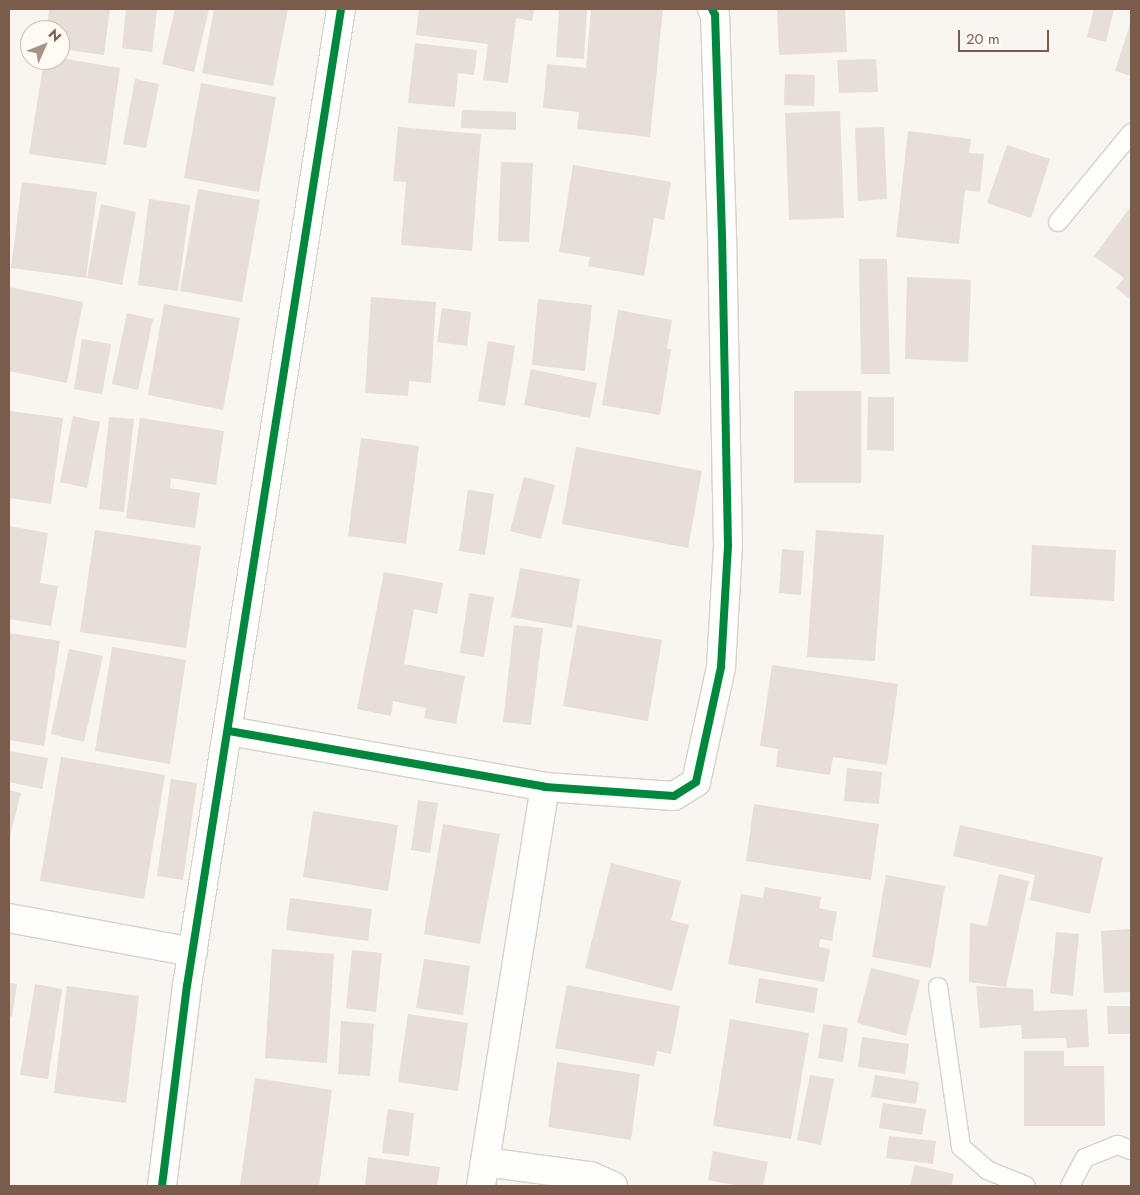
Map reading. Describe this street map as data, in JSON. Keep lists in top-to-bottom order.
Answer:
{
  "scale_bar": "20 m",
  "north": "top right"
}
